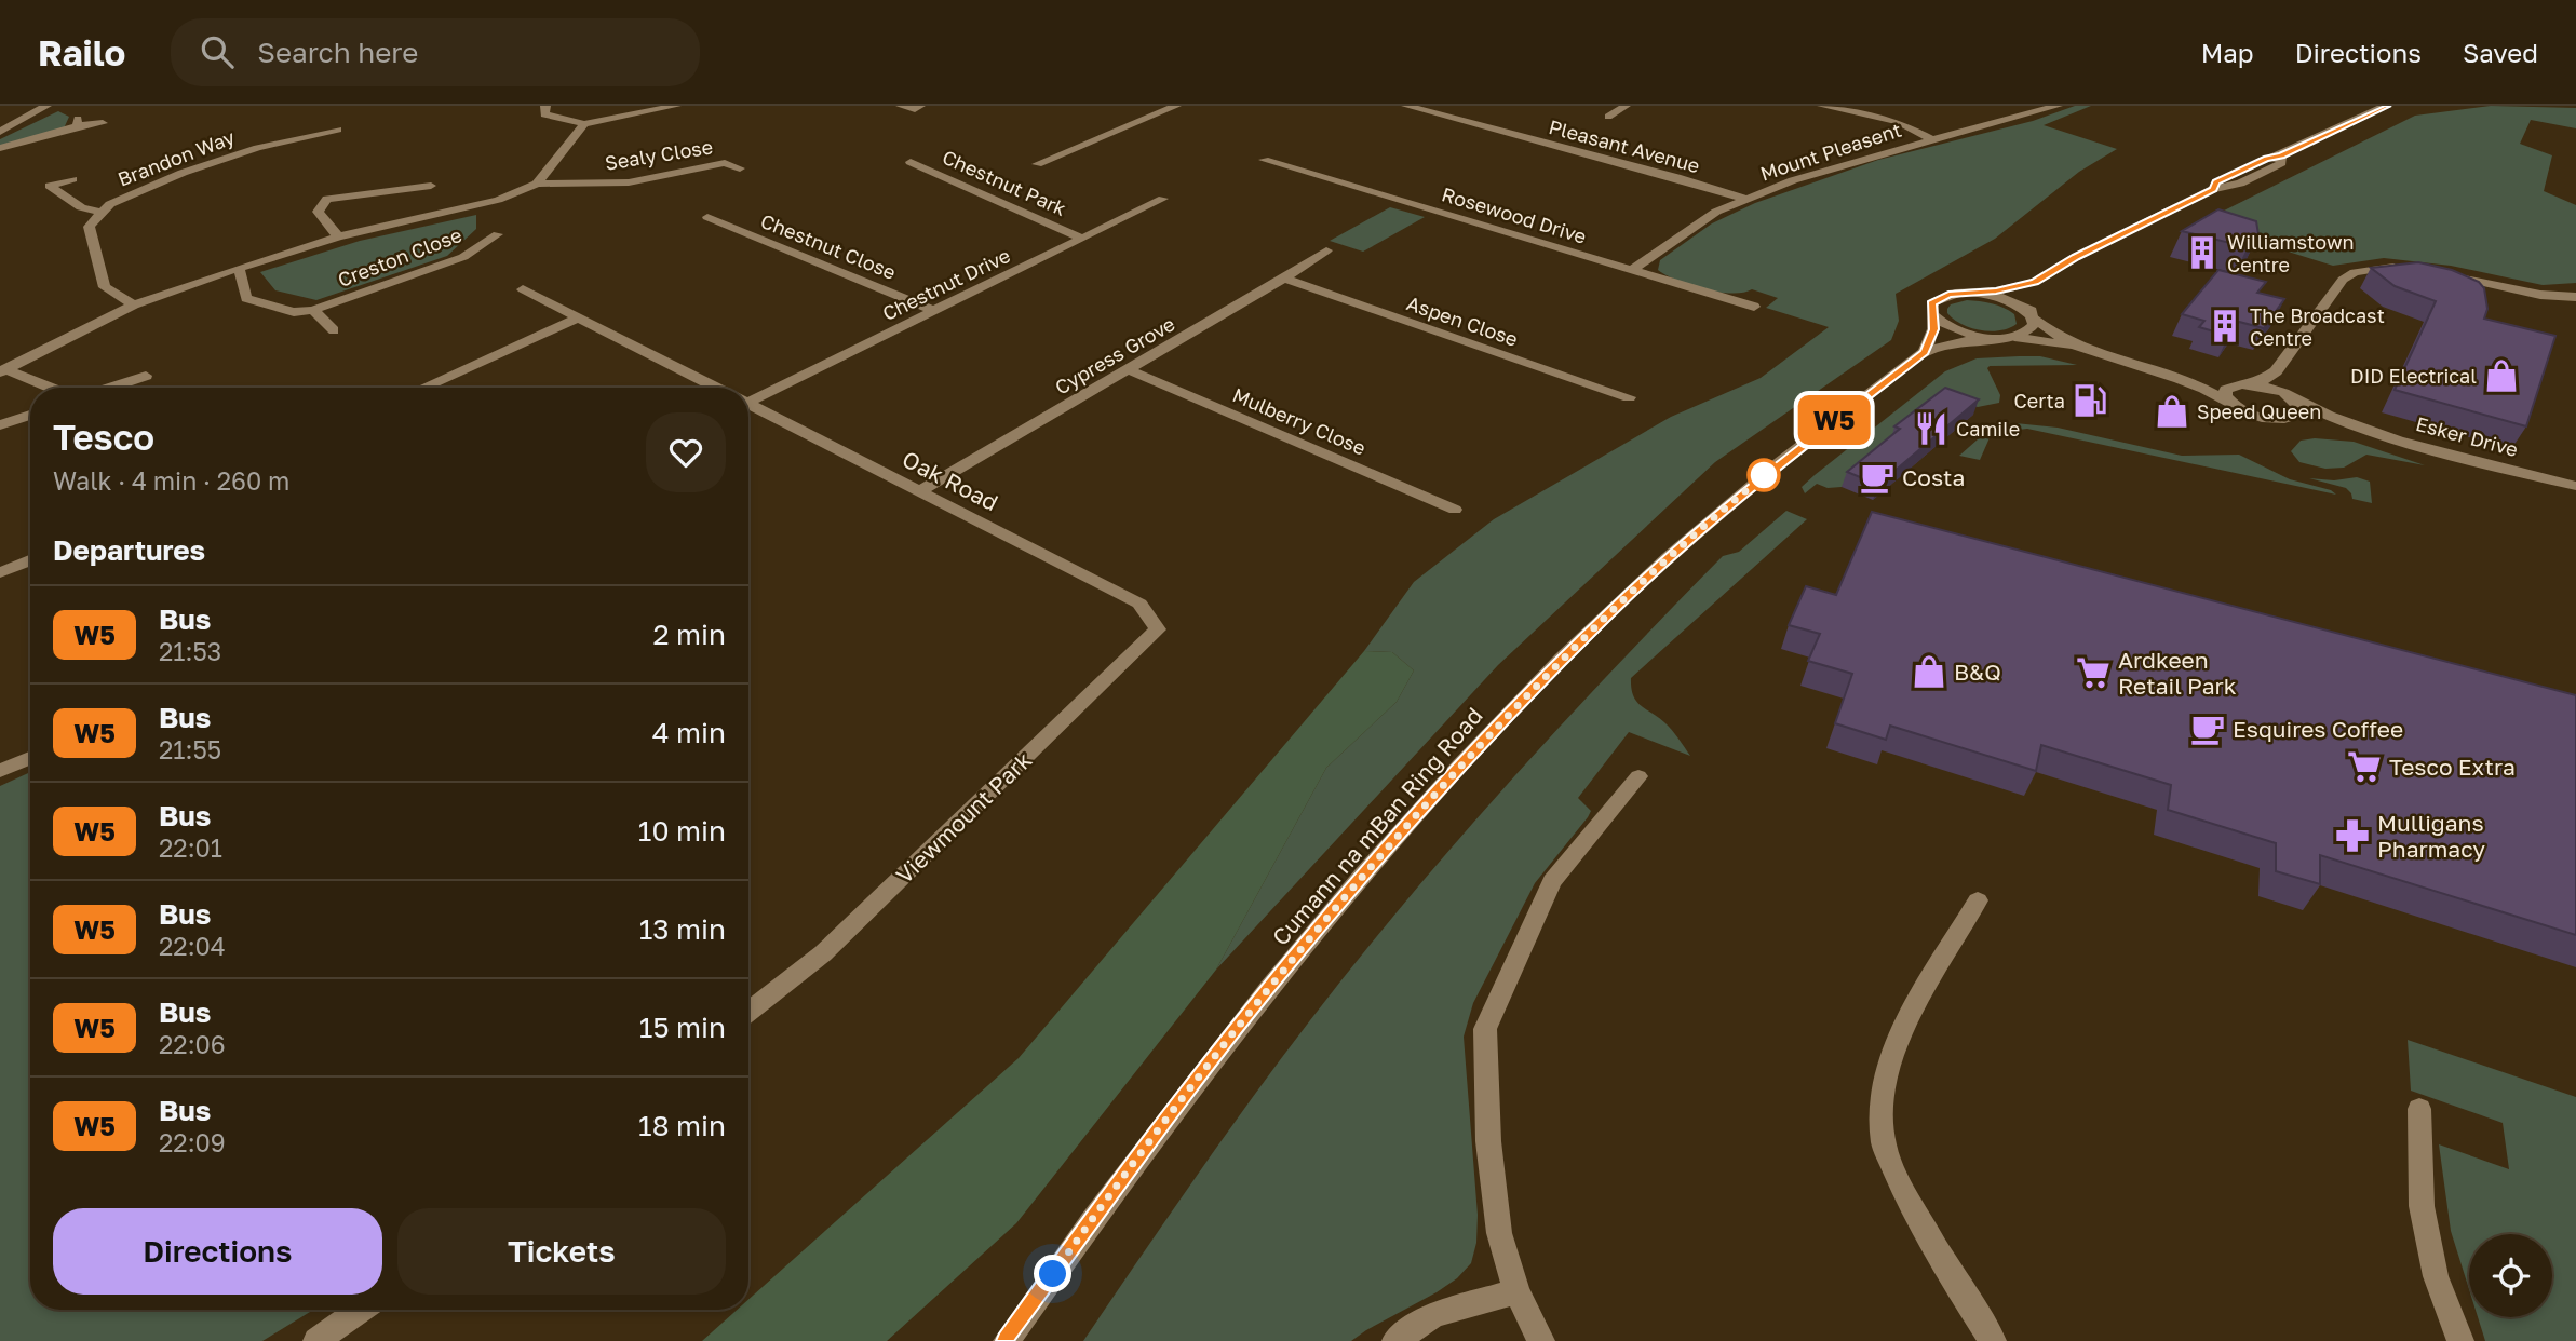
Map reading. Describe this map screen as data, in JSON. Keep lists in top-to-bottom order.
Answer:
{
  "streets": {
    "street": [
      "Pleasant Avenue",
      "Mount Pleasent",
      "Sealy Close",
      "Brandon Way",
      "Chestnut Park",
      "Rosewood Drive",
      "Chestnut Close",
      "Creston Close",
      "Chestnut Drive",
      "Aspen Close",
      "Cypress Grove",
      "Mulberry Close",
      "Esker Drive",
      "Oak Road",
      "Viewmount Park",
      "Cumann na mBan Ring Road"
    ]
  },
  "crossings": [
    ["Pleasant Avenue", "Mount Pleasent"],
    ["Mount Pleasent", "Rosewood Drive"],
    ["Chestnut Park", "Chestnut Drive"],
    ["Chestnut Close", "Chestnut Drive"],
    ["Aspen Close", "Cypress Grove"],
    ["Cypress Grove", "Mulberry Close"],
    ["Cypress Grove", "Oak Road"],
    ["Oak Road", "Viewmount Park"]
  ],
  "places": {
    "building": ["Williamstown Centre", "The Broadcast Centre"],
    "shop": ["DID Electrical", "Speed Queen", "B&Q"],
    "fuel station": ["Certa"],
    "restaurant": ["Camile"],
    "cafe": ["Costa", "Esquires Coffee"],
    "supermarket": ["Ardkeen Retail Park", "Tesco Extra"],
    "pharmacy": ["Mulligans Pharmacy"]
  },
  "lines": ["bus line W5"],
  "page": {
    "header": "Railo",
    "search": "Search here",
    "nav": ["Map", "Directions", "Saved"],
    "on_map": "W5",
    "heading": [
      ["Tesco", "Walk · 4 min · 260 m"],
      "Departures"
    ],
    "list": [
      {
        "mark": "W5",
        "name": "Bus",
        "note": "21:53",
        "value": "2 min"
      },
      {
        "mark": "W5",
        "name": "Bus",
        "note": "21:55",
        "value": "4 min"
      },
      {
        "mark": "W5",
        "name": "Bus",
        "note": "22:01",
        "value": "10 min"
      },
      {
        "mark": "W5",
        "name": "Bus",
        "note": "22:04",
        "value": "13 min"
      },
      {
        "mark": "W5",
        "name": "Bus",
        "note": "22:06",
        "value": "15 min"
      },
      {
        "mark": "W5",
        "name": "Bus",
        "note": "22:09",
        "value": "18 min"
      }
    ],
    "buttons": ["Directions", "Tickets"]
  }
}
